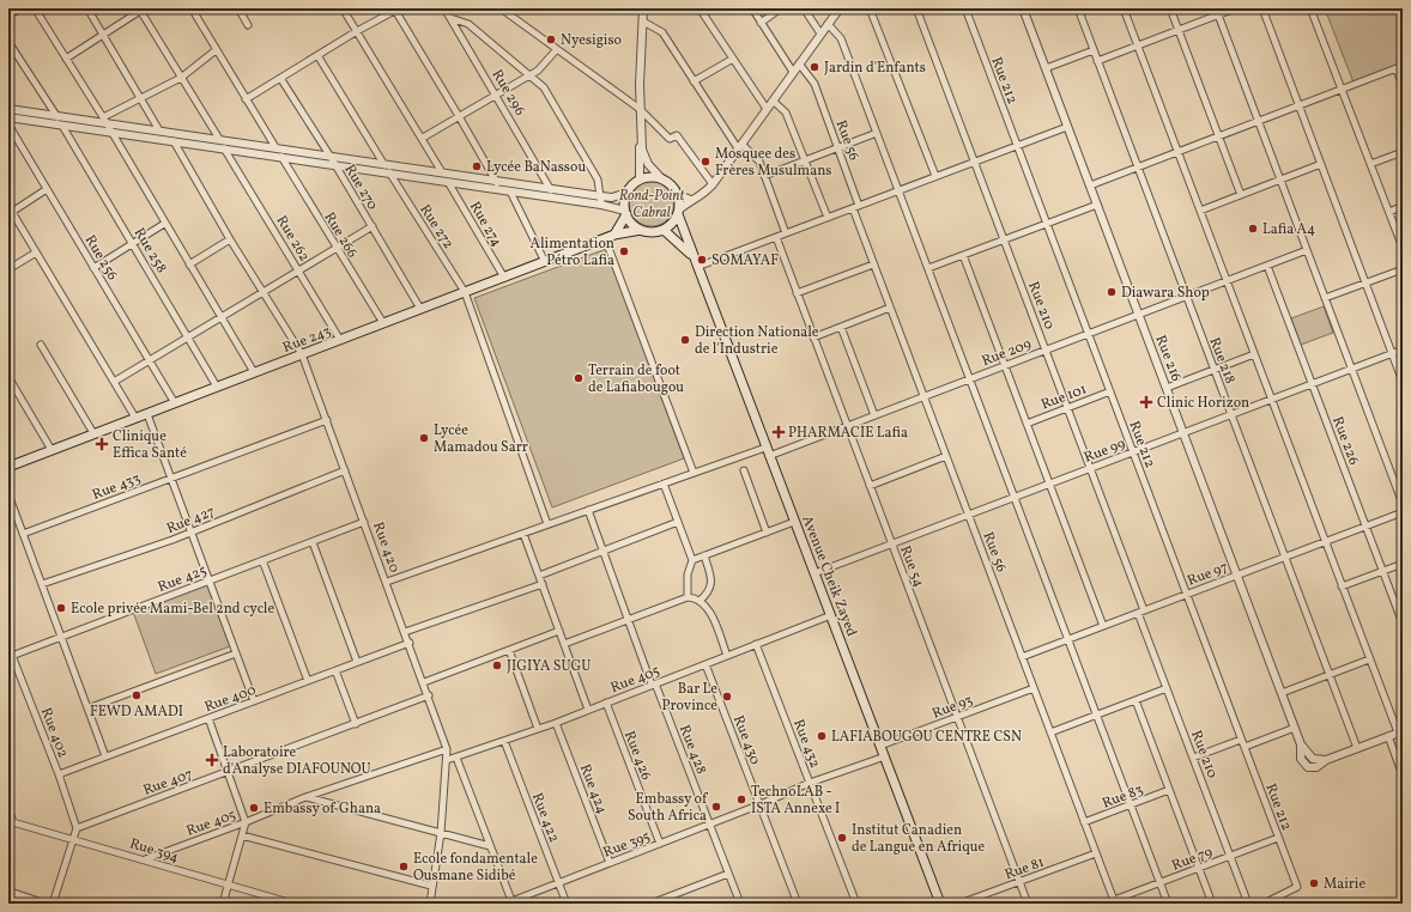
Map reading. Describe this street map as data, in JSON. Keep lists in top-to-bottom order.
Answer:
{
  "streets": {
    "main road": ["Rue 243", "Avenue Cheik Zayed"],
    "street": [
      "Rue 212",
      "Rue 296",
      "Rue 56",
      "Rue 270",
      "Rue 274",
      "Rue 272",
      "Rue 266",
      "Rue 262",
      "Rue 258",
      "Rue 256",
      "Rue 210",
      "Rue 209",
      "Rue 216",
      "Rue 218",
      "Rue 101",
      "Rue 226",
      "Rue 99",
      "Rue 433",
      "Rue 427",
      "Rue 420",
      "Rue 54",
      "Rue 97",
      "Rue 425",
      "Rue 405",
      "Rue 400",
      "Rue 93",
      "Rue 402",
      "Rue 430",
      "Rue 432",
      "Rue 428",
      "Rue 426",
      "Rue 407",
      "Rue 424",
      "Rue 83",
      "Rue 422",
      "Rue 395",
      "Rue 394",
      "Rue 79",
      "Rue 81"
    ]
  },
  "crossings": [
    ["Rue 212", "Rue 209"],
    ["Rue 212", "Rue 101"],
    ["Rue 212", "Rue 99"],
    ["Rue 212", "Rue 97"],
    ["Rue 212", "Rue 79"],
    ["Rue 56", "Rue 209"],
    ["Rue 56", "Rue 99"],
    ["Rue 56", "Rue 97"],
    ["Rue 56", "Rue 93"],
    ["Rue 56", "Rue 83"],
    ["Rue 56", "Rue 79"],
    ["Rue 56", "Rue 81"],
    ["Rue 270", "Rue 243"],
    ["Rue 274", "Rue 243"],
    ["Rue 272", "Rue 243"],
    ["Rue 272", "Rue 209"],
    ["Rue 266", "Rue 243"],
    ["Rue 262", "Rue 243"],
    ["Rue 258", "Rue 243"],
    ["Rue 256", "Rue 243"],
    ["Rue 210", "Rue 209"],
    ["Rue 210", "Rue 101"],
    ["Rue 210", "Rue 99"],
    ["Rue 210", "Rue 97"],
    ["Rue 210", "Rue 79"],
    ["Rue 243", "Rue 420"],
    ["Rue 243", "Avenue Cheik Zayed"],
    ["Rue 209", "Rue 216"],
    ["Rue 209", "Rue 218"],
    ["Rue 209", "Rue 226"],
    ["Rue 209", "Rue 420"],
    ["Rue 209", "Rue 54"],
    ["Rue 209", "Avenue Cheik Zayed"],
    ["Rue 209", "Rue 428"],
    ["Rue 216", "Rue 218"],
    ["Rue 216", "Rue 99"],
    ["Rue 216", "Rue 97"],
    ["Rue 218", "Rue 99"],
    ["Rue 218", "Rue 97"],
    ["Rue 226", "Rue 99"],
    ["Rue 226", "Rue 97"],
    ["Rue 99", "Rue 54"],
    ["Rue 99", "Avenue Cheik Zayed"],
    ["Rue 433", "Rue 420"],
    ["Rue 427", "Rue 420"],
    ["Rue 420", "Rue 425"],
    ["Rue 420", "Rue 405"],
    ["Rue 420", "Rue 400"],
    ["Rue 420", "Rue 407"],
    ["Rue 54", "Rue 93"],
    ["Rue 54", "Rue 81"],
    ["Avenue Cheik Zayed", "Rue 405"],
    ["Avenue Cheik Zayed", "Rue 93"],
    ["Avenue Cheik Zayed", "Rue 395"],
    ["Rue 425", "Rue 402"],
    ["Rue 405", "Rue 430"],
    ["Rue 405", "Rue 432"],
    ["Rue 405", "Rue 428"],
    ["Rue 405", "Rue 426"],
    ["Rue 405", "Rue 424"],
    ["Rue 405", "Rue 422"],
    ["Rue 405", "Rue 394"],
    ["Rue 400", "Rue 402"],
    ["Rue 402", "Rue 407"],
    ["Rue 430", "Rue 395"],
    ["Rue 432", "Rue 395"],
    ["Rue 428", "Rue 395"],
    ["Rue 426", "Rue 395"],
    ["Rue 424", "Rue 395"],
    ["Rue 422", "Rue 395"]
  ],
  "parks": ["Rond-Point Cabral"],
  "places": {
    "other": [
      "Nyesigiso",
      "Jardin d'Enfants",
      "Mosquee des Frères Musulmans",
      "Lycée BaNassou",
      "Lafia A4",
      "Alimentation Pétro Lafia",
      "SOMAYAF",
      "Diawara Shop",
      "Direction Nationale de l'Industrie",
      "Terrain de foot de Lafiabougou",
      "Lycée Mamadou Sarr",
      "Ecole privée Mami-Bel 2nd cycle",
      "JIGIYA SUGU",
      "FEWD AMADI",
      "Bar Le Province",
      "LAFIABOUGOU CENTRE CSN",
      "TechnoLAB - ISTA Annexe I",
      "Embassy of South Africa",
      "Embassy of Ghana",
      "Institut Canadien de Langue en Afrique",
      "Ecole fondamentale Ousmane Sidibé",
      "Mairie"
    ],
    "health": [
      "Clinic Horizon",
      "PHARMACIE Lafia",
      "Clinique Effica Santé",
      "Laboratoire d'Analyse DIAFOUNOU"
    ]
  }
}
